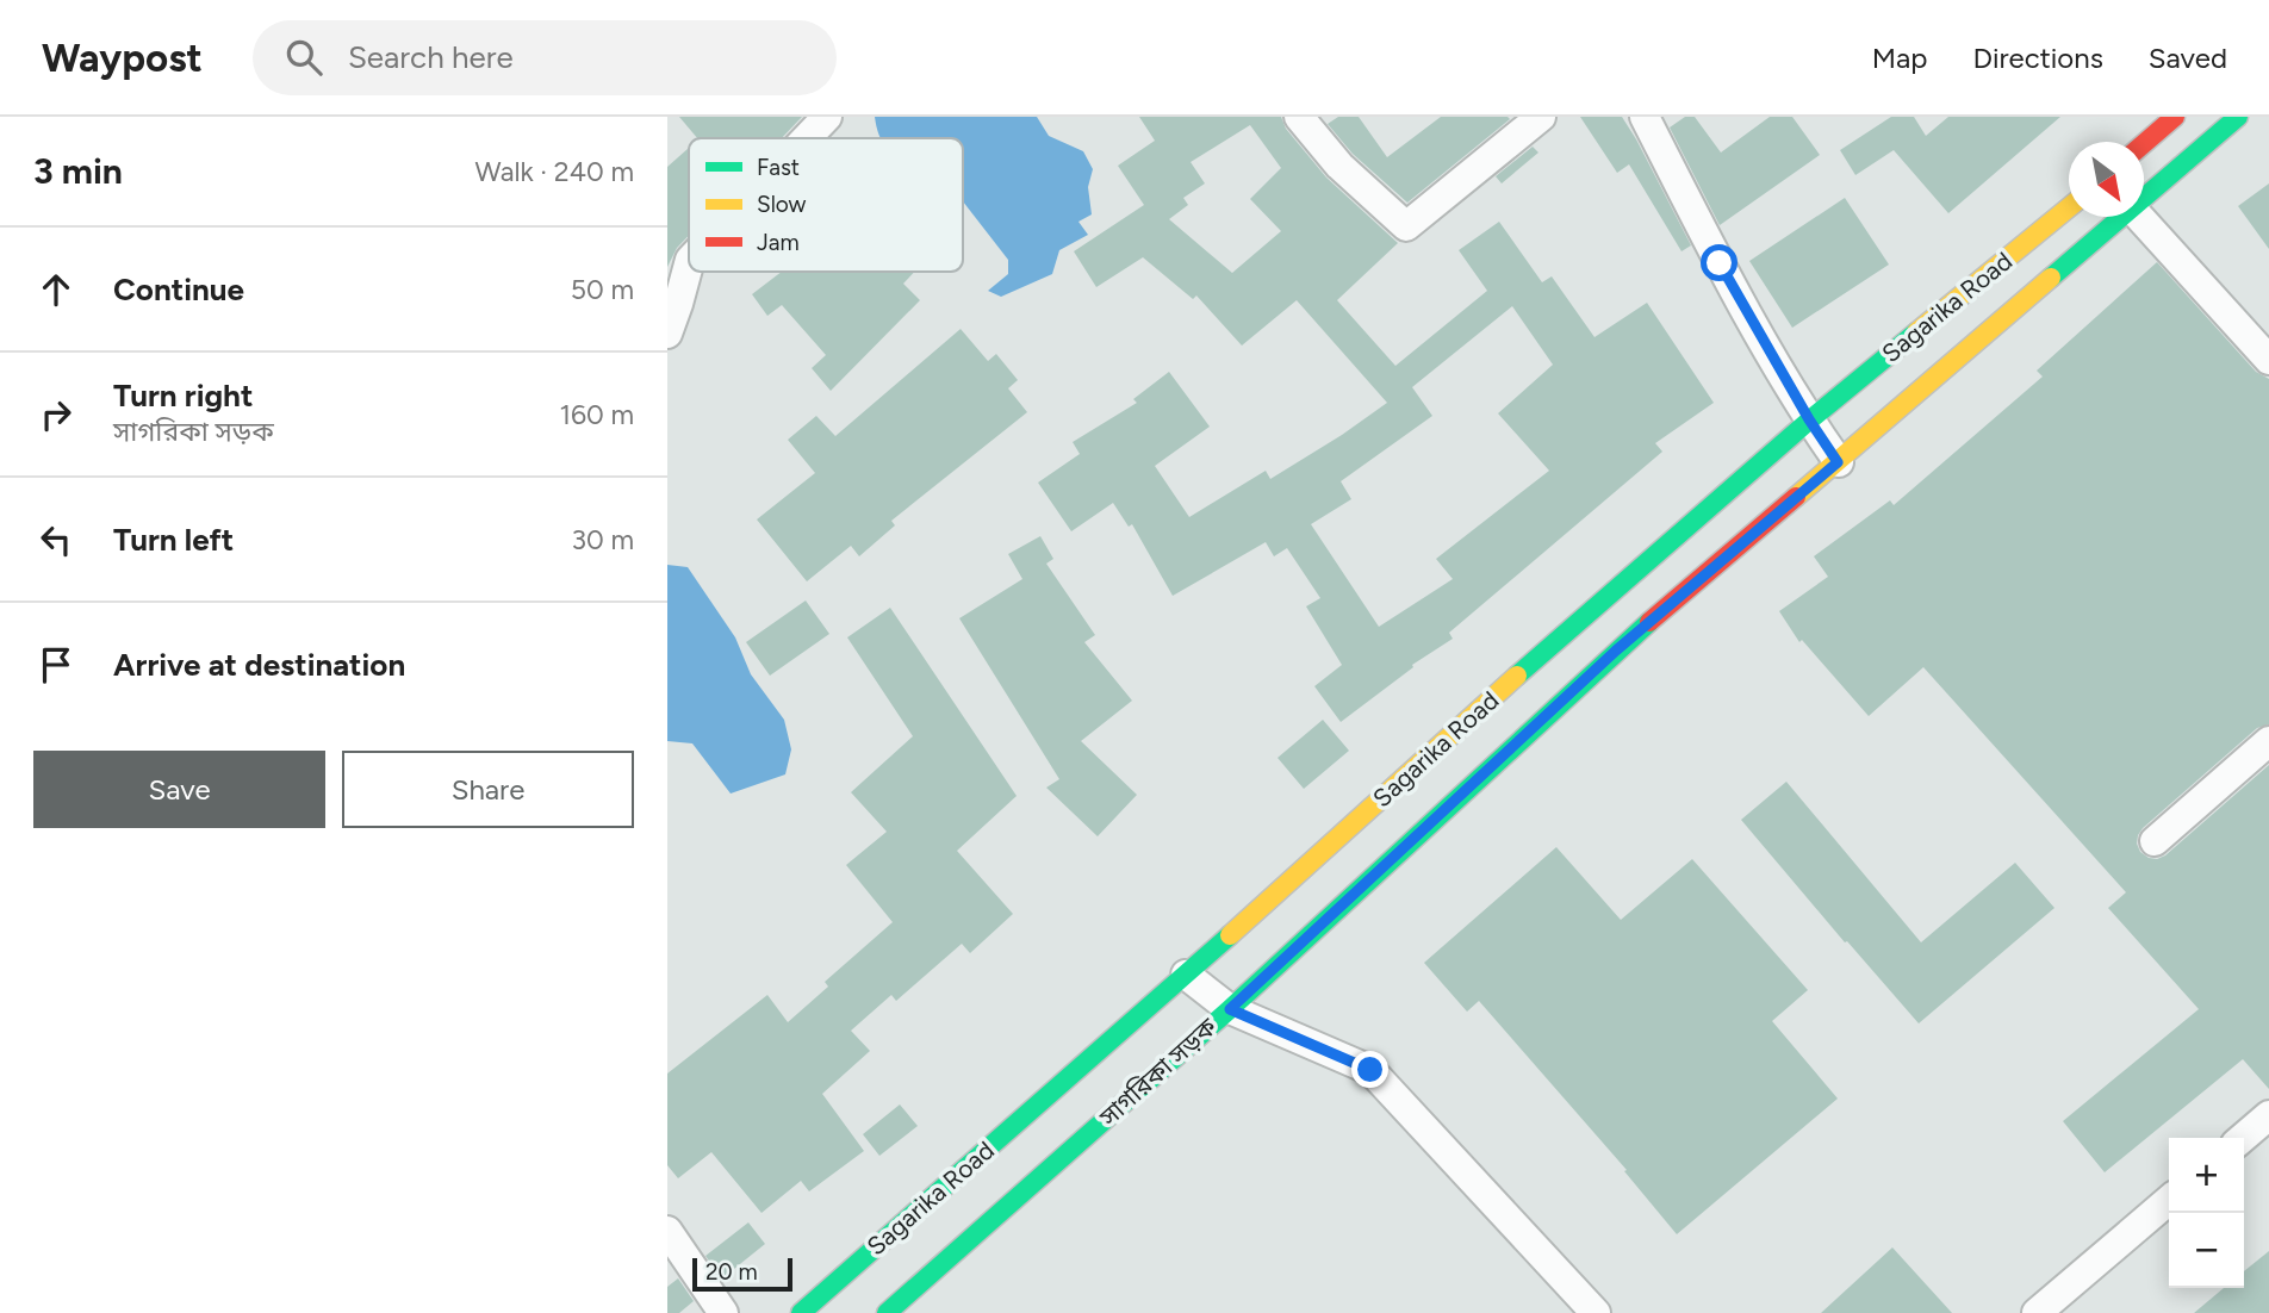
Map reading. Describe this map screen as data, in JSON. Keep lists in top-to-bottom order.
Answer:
{
  "streets": {
    "main road": ["Sagarika Road", "সাগরিকা সড়ক"]
  },
  "crossings": [
    ["Sagarika Road", "সাগরিকা সড়ক"]
  ],
  "legend": ["Fast", "Slow", "Jam"],
  "scale_bar": "20 m",
  "north": "bottom right",
  "page": {
    "header": "Waypost",
    "search": "Search here",
    "nav": ["Map", "Directions", "Saved"],
    "heading": ["3 min", "Walk · 240 m"],
    "list": [
      ["Continue", "50 m"],
      ["Turn right", "সাগরিকা সড়ক", "160 m"],
      ["Turn left", "30 m"],
      "Arrive at destination"
    ],
    "buttons": ["Save", "Share"],
    "map_buttons": ["+", "−"],
    "scale": "20 m"
  }
}
